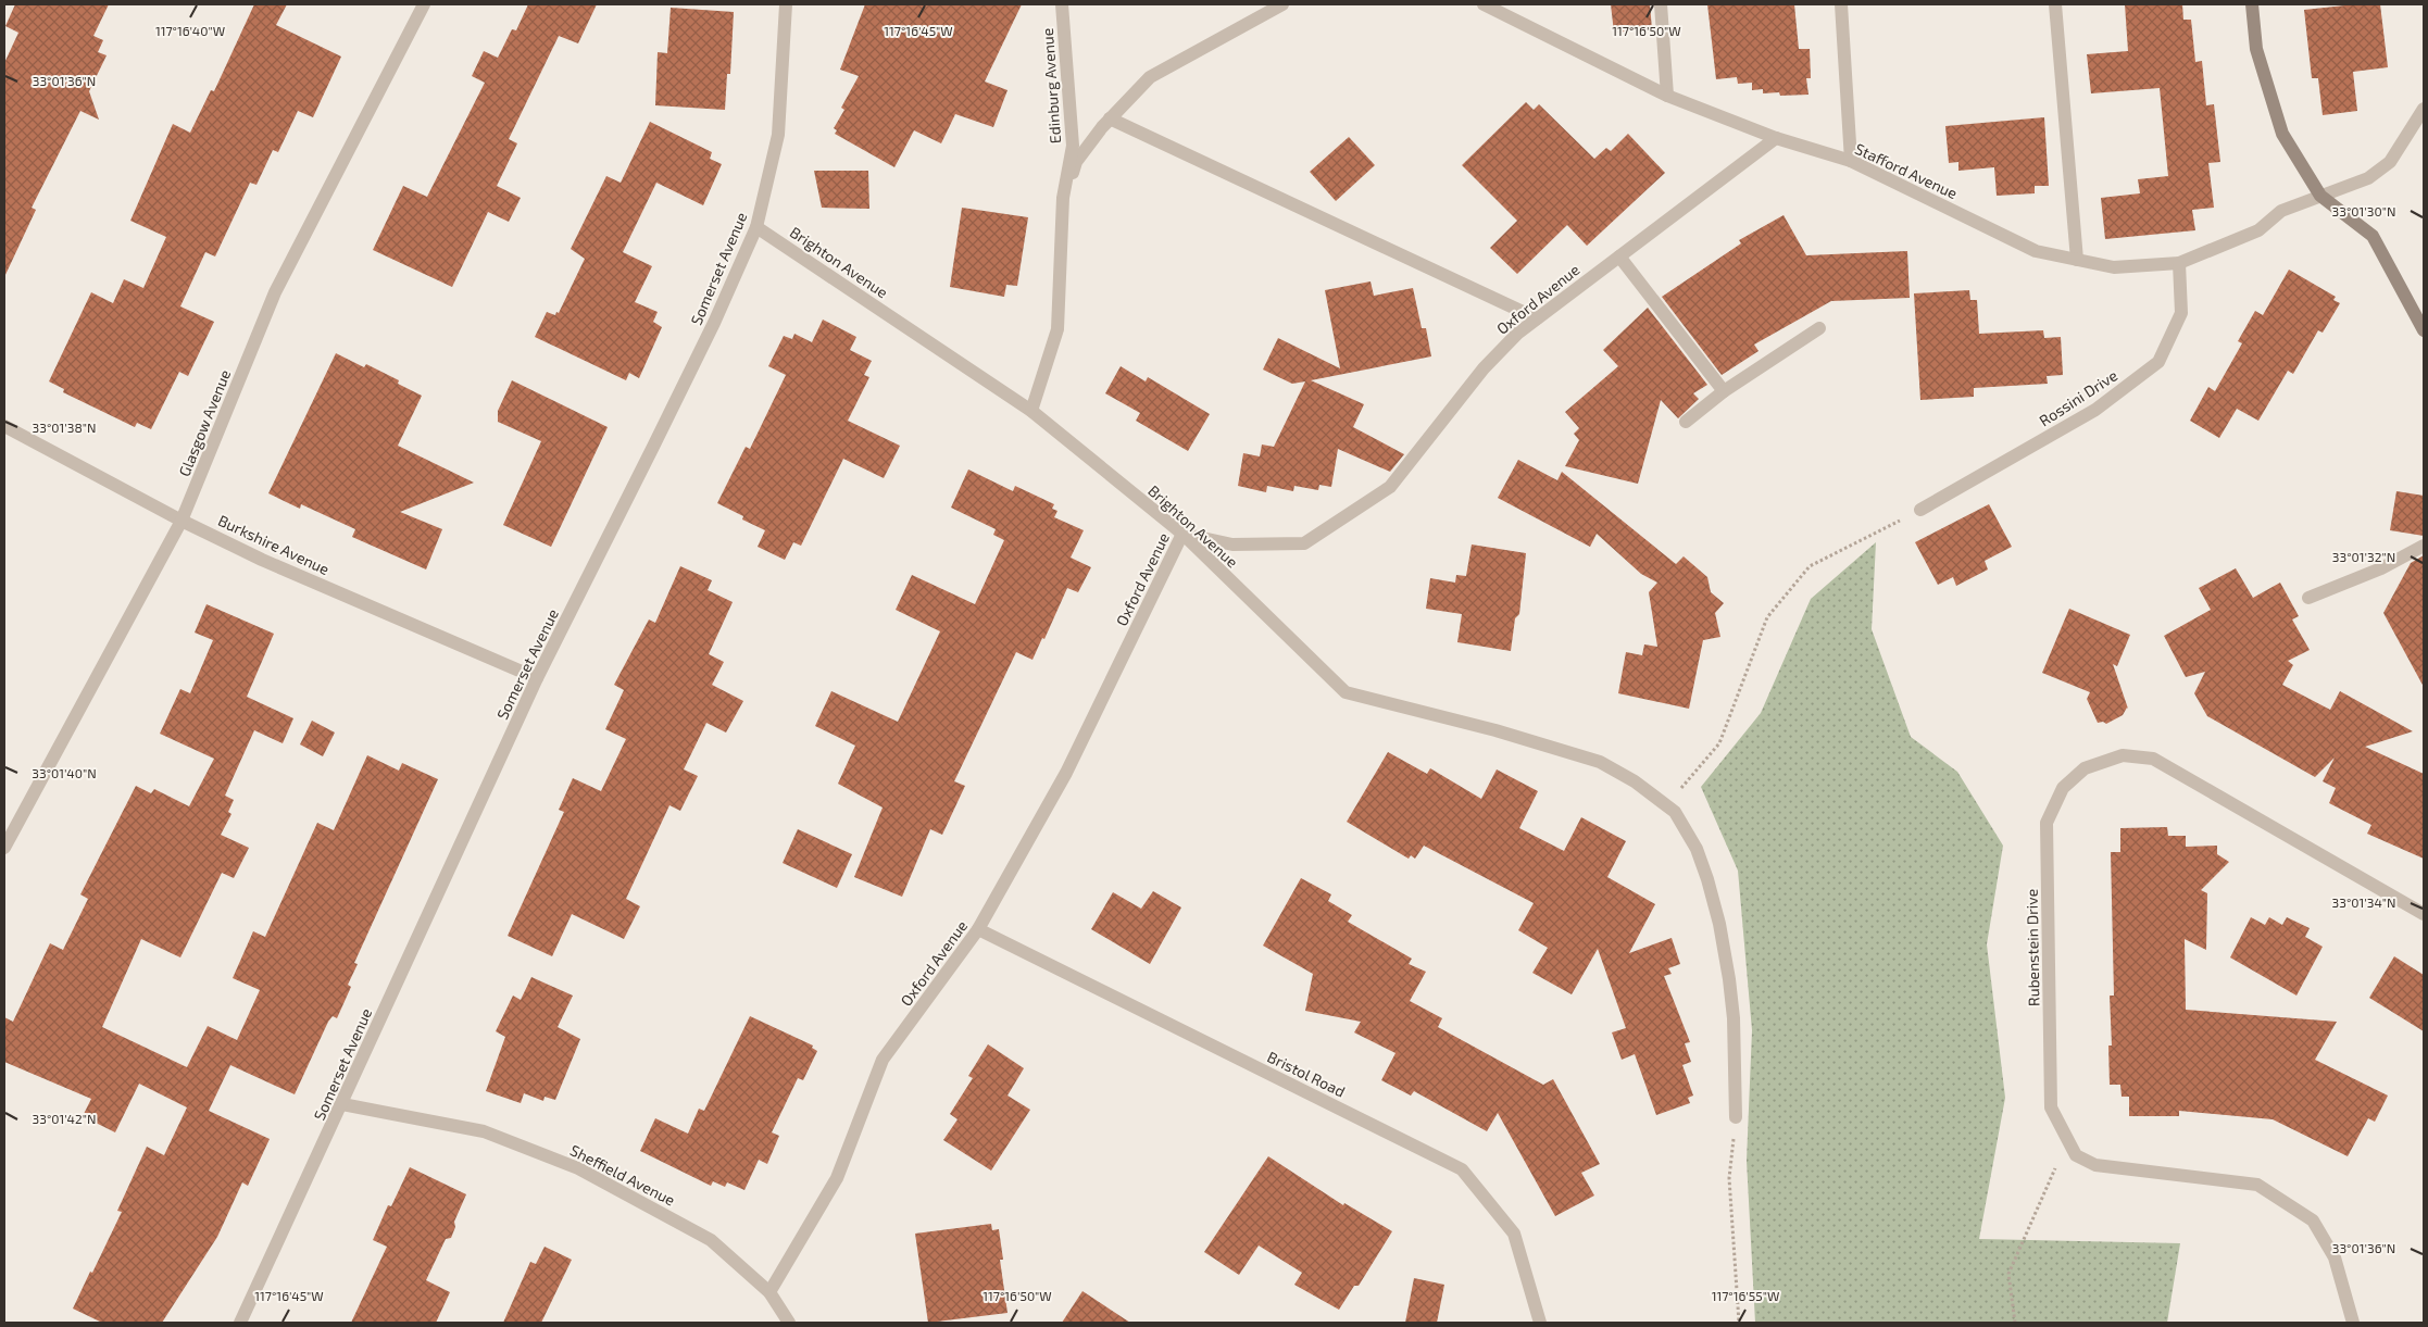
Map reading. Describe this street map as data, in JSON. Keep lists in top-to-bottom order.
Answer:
{
  "streets": {
    "street": [
      "Edinburg Avenue",
      "Stafford Avenue",
      "Brighton Avenue",
      "Somerset Avenue",
      "Oxford Avenue",
      "Rossini Drive",
      "Glasgow Avenue",
      "Burkshire Avenue",
      "Rubenstein Drive",
      "Bristol Road",
      "Sheffield Avenue"
    ]
  },
  "crossings": [
    ["Stafford Avenue", "Oxford Avenue"],
    ["Stafford Avenue", "Rossini Drive"],
    ["Brighton Avenue", "Somerset Avenue"],
    ["Brighton Avenue", "Oxford Avenue"],
    ["Somerset Avenue", "Burkshire Avenue"],
    ["Somerset Avenue", "Sheffield Avenue"],
    ["Oxford Avenue", "Bristol Road"],
    ["Oxford Avenue", "Sheffield Avenue"],
    ["Glasgow Avenue", "Burkshire Avenue"]
  ],
  "coordinates": [
    "117°16'40\"W",
    "117°16'45\"W",
    "117°16'50\"W",
    "33°01'36\"N",
    "33°01'30\"N",
    "33°01'38\"N",
    "33°01'32\"N",
    "33°01'40\"N",
    "33°01'34\"N",
    "33°01'42\"N",
    "117°16'55\"W"
  ]
}
